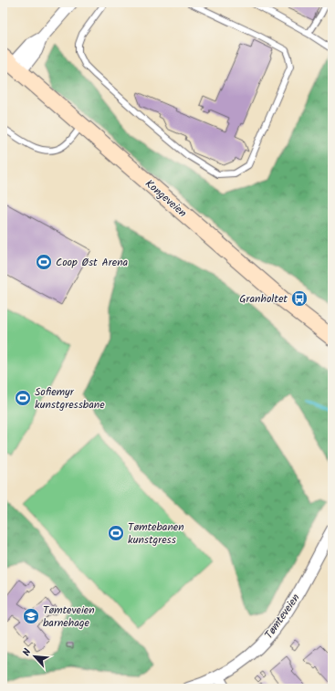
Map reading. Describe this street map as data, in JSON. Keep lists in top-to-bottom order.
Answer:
{
  "streets": {
    "main road": ["Kongeveien"],
    "street": ["Tømteveien"]
  },
  "places": {
    "sports": ["Coop Øst Arena", "Sofiemyr kunstgressbane", "Tømtebanen kunstgress"],
    "bus stop": ["Granholtet"],
    "school or university": ["Tømteveien barnehage"]
  },
  "north": "top left"
}
